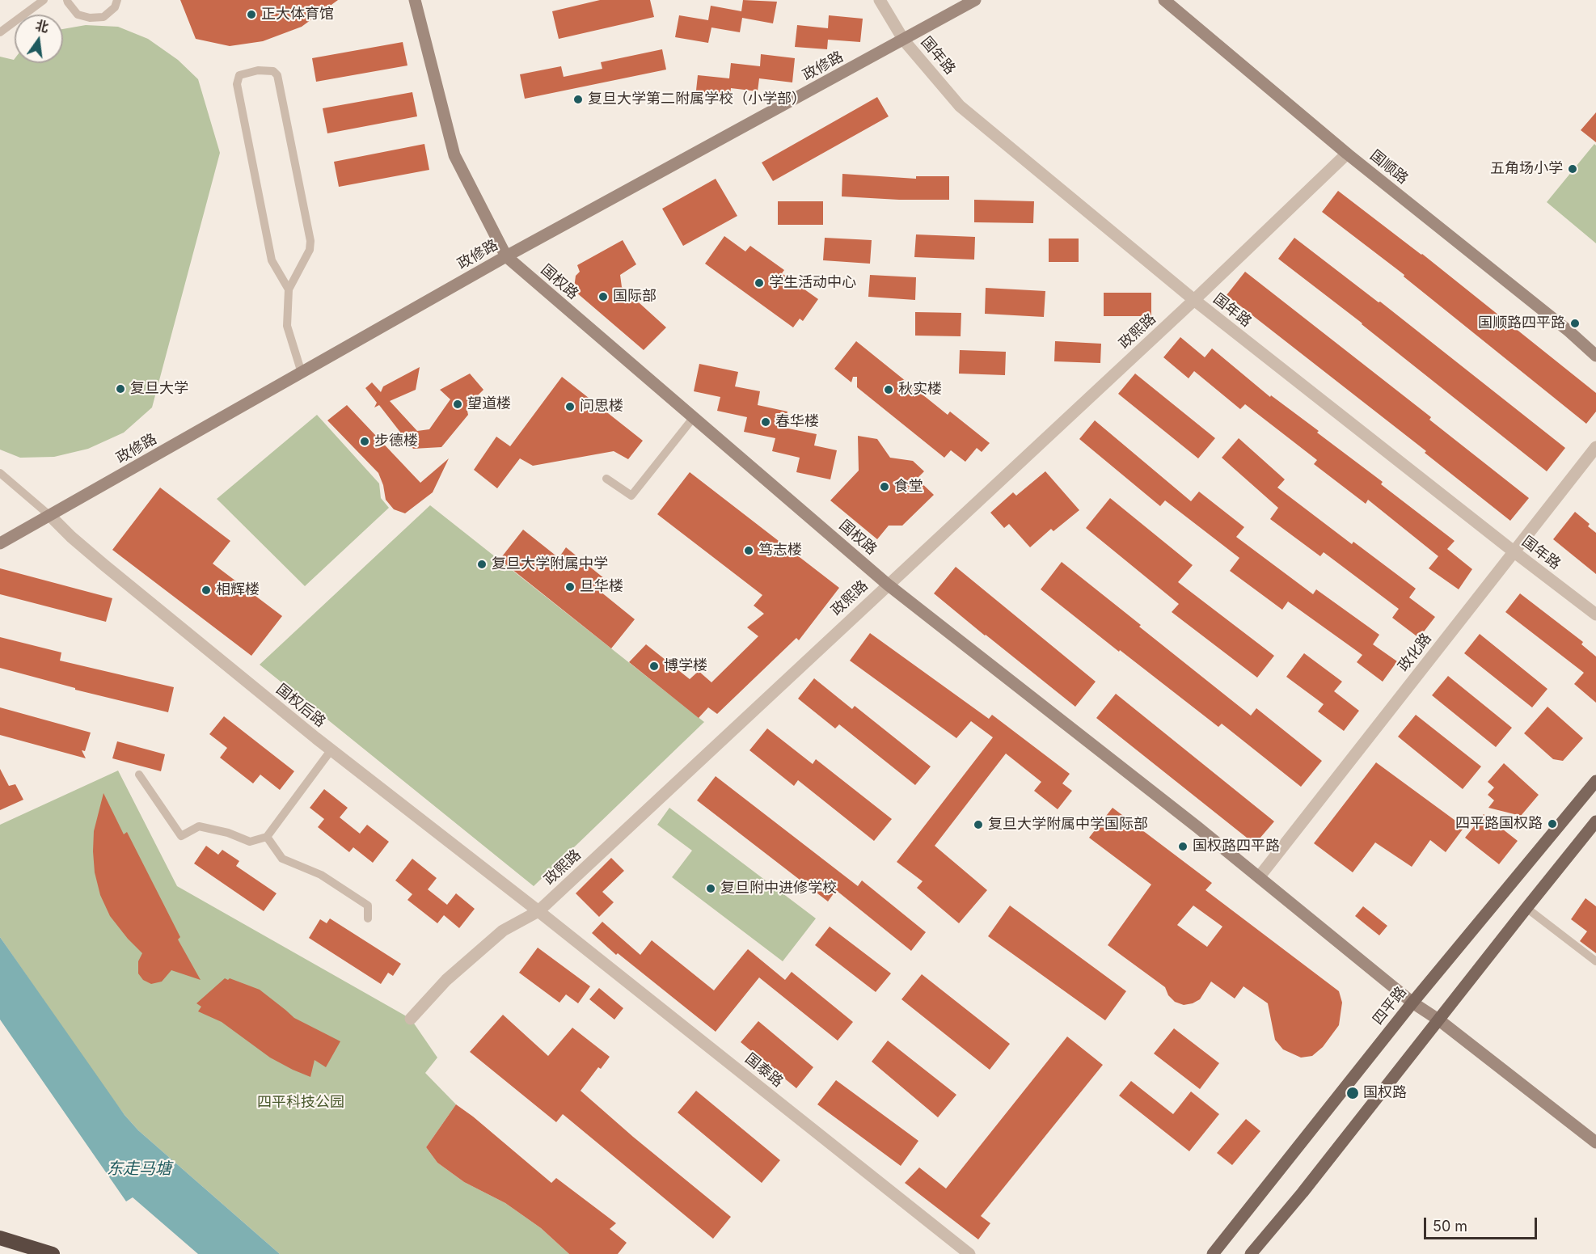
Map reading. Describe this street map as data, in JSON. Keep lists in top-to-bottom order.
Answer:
{
  "streets": {
    "main road": ["四平路"],
    "street": [
      "国年路",
      "政修路",
      "国顺路",
      "国权路",
      "政熙路",
      "政化路",
      "国权后路",
      "国泰路"
    ]
  },
  "crossings": [
    ["国年路", "政修路"],
    ["国年路", "政熙路"],
    ["国年路", "政化路"],
    ["政修路", "国权路"],
    ["政修路", "国权后路"],
    ["国顺路", "政熙路"],
    ["国权路", "政熙路"],
    ["国权路", "政化路"],
    ["国权路", "四平路"],
    ["政熙路", "国权后路"],
    ["政熙路", "国泰路"],
    ["国权后路", "国泰路"]
  ],
  "water": ["东走马塘"],
  "parks": ["四平科技公园"],
  "places": [
    "正大体育馆",
    "复旦大学第二附属学校（小学部）",
    "五角场小学",
    "学生活动中心",
    "国际部",
    "国顺路四平路",
    "复旦大学",
    "秋实楼",
    "望道楼",
    "问思楼",
    "春华楼",
    "步德楼",
    "食堂",
    "笃志楼",
    "复旦大学附属中学",
    "旦华楼",
    "相辉楼",
    "博学楼",
    "四平路国权路",
    "复旦大学附属中学国际部",
    "国权路四平路",
    "复旦附中进修学校",
    "国权路"
  ],
  "scale_bar": "50 m",
  "north": "top"
}
